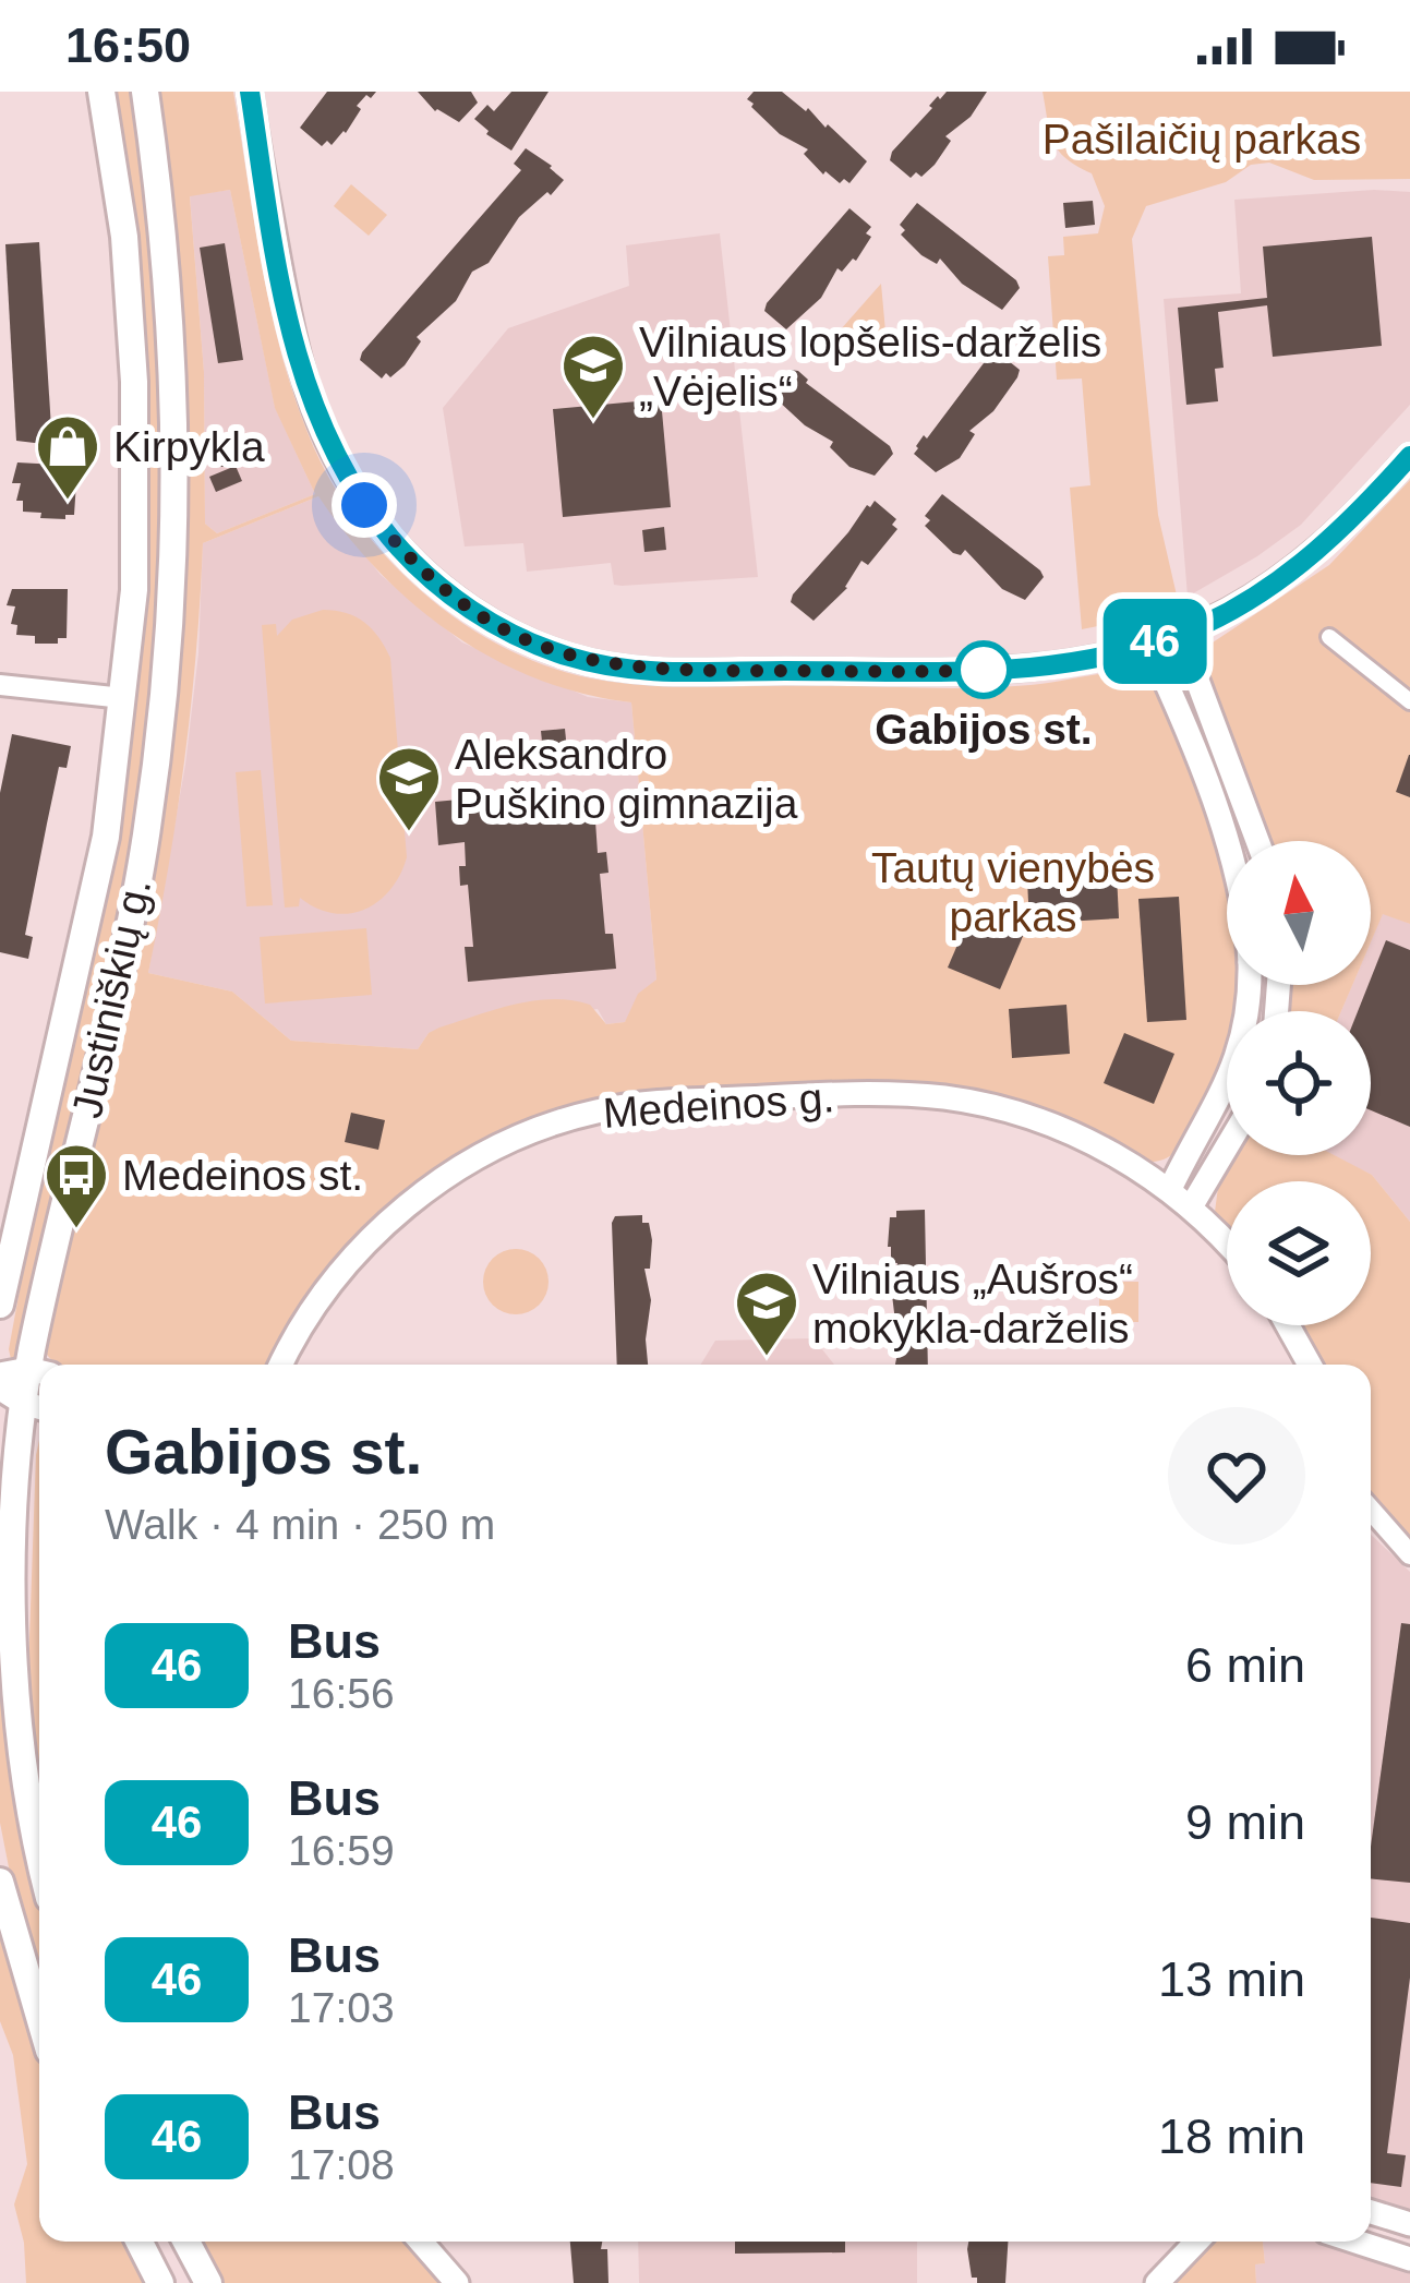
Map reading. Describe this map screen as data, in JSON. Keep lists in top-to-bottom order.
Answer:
{
  "streets": {
    "main road": ["Justiniškių g."],
    "street": ["Medeinos g."]
  },
  "parks": ["Pašilaičių parkas", "Tautų vienybės parkas"],
  "places": {
    "school or university": ["Vilniaus lopšelis-darželis „Vėjelis“", "Aleksandro Puškino gimnazija", "Vilniaus „Aušros“ mokykla-darželis"],
    "shop": ["Kirpykla"],
    "other": ["Gabijos st."],
    "bus stop": ["Medeinos st."]
  },
  "lines": ["bus line 46"],
  "north": "top",
  "page": {
    "status": "16:50",
    "on_map": "46",
    "heading": ["Gabijos st.", "Walk · 4 min · 250 m"],
    "list": [
      {
        "mark": "46",
        "name": "Bus",
        "note": "16:56",
        "value": "6 min"
      },
      {
        "mark": "46",
        "name": "Bus",
        "note": "16:59",
        "value": "9 min"
      },
      {
        "mark": "46",
        "name": "Bus",
        "note": "17:03",
        "value": "13 min"
      },
      {
        "mark": "46",
        "name": "Bus",
        "note": "17:08",
        "value": "18 min"
      }
    ]
  }
}
